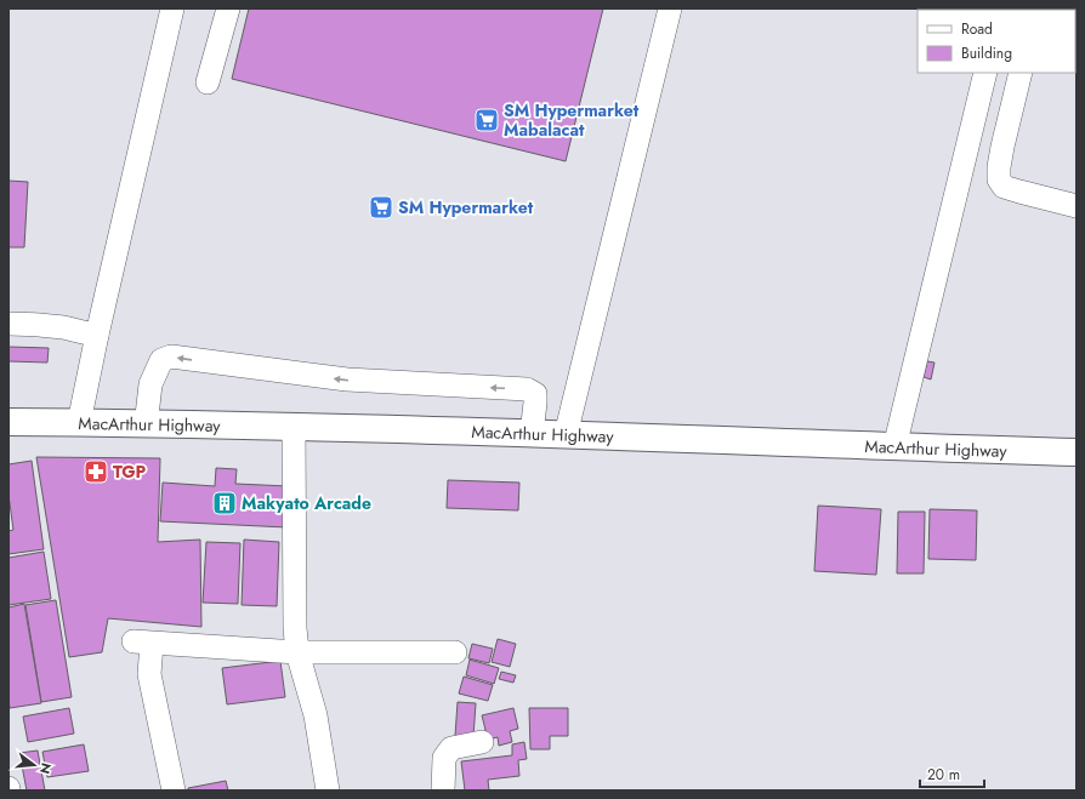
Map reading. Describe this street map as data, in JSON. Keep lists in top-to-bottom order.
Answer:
{
  "streets": {
    "highway": ["MacArthur Highway"]
  },
  "places": {
    "supermarket": ["SM Hypermarket Mabalacat", "SM Hypermarket"],
    "pharmacy": ["TGP"],
    "building": ["Makyato Arcade"]
  },
  "legend": ["Road", "Building"],
  "scale_bar": "20 m",
  "north": "right"
}
